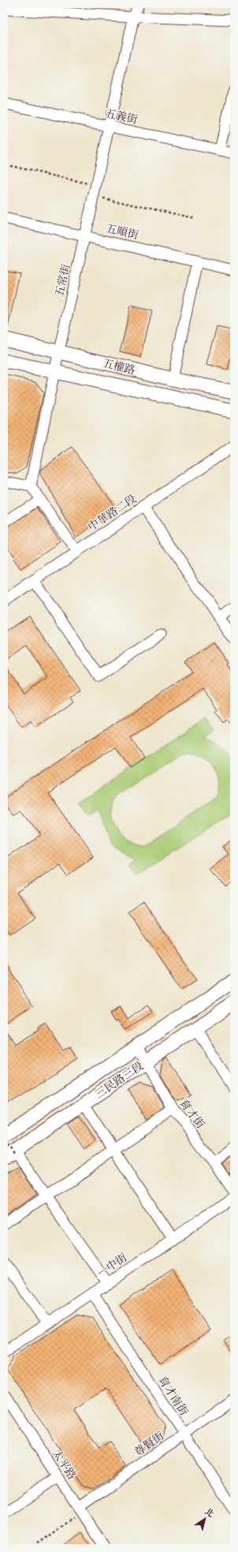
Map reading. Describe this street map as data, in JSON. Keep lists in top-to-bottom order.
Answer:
{
  "streets": {
    "main road": ["五權路", "三民路三段"],
    "street": [
      "五義街",
      "五順街",
      "五常街",
      "中華路二段",
      "育才街",
      "一中街",
      "育才南街",
      "尊賢街",
      "太平路"
    ]
  },
  "crossings": [
    ["五義街", "五常街"],
    ["五順街", "五常街"],
    ["五常街", "五權路"],
    ["三民路三段", "育才街"],
    ["一中街", "育才南街"],
    ["育才南街", "尊賢街"],
    ["尊賢街", "太平路"]
  ],
  "north": "top right"
}
